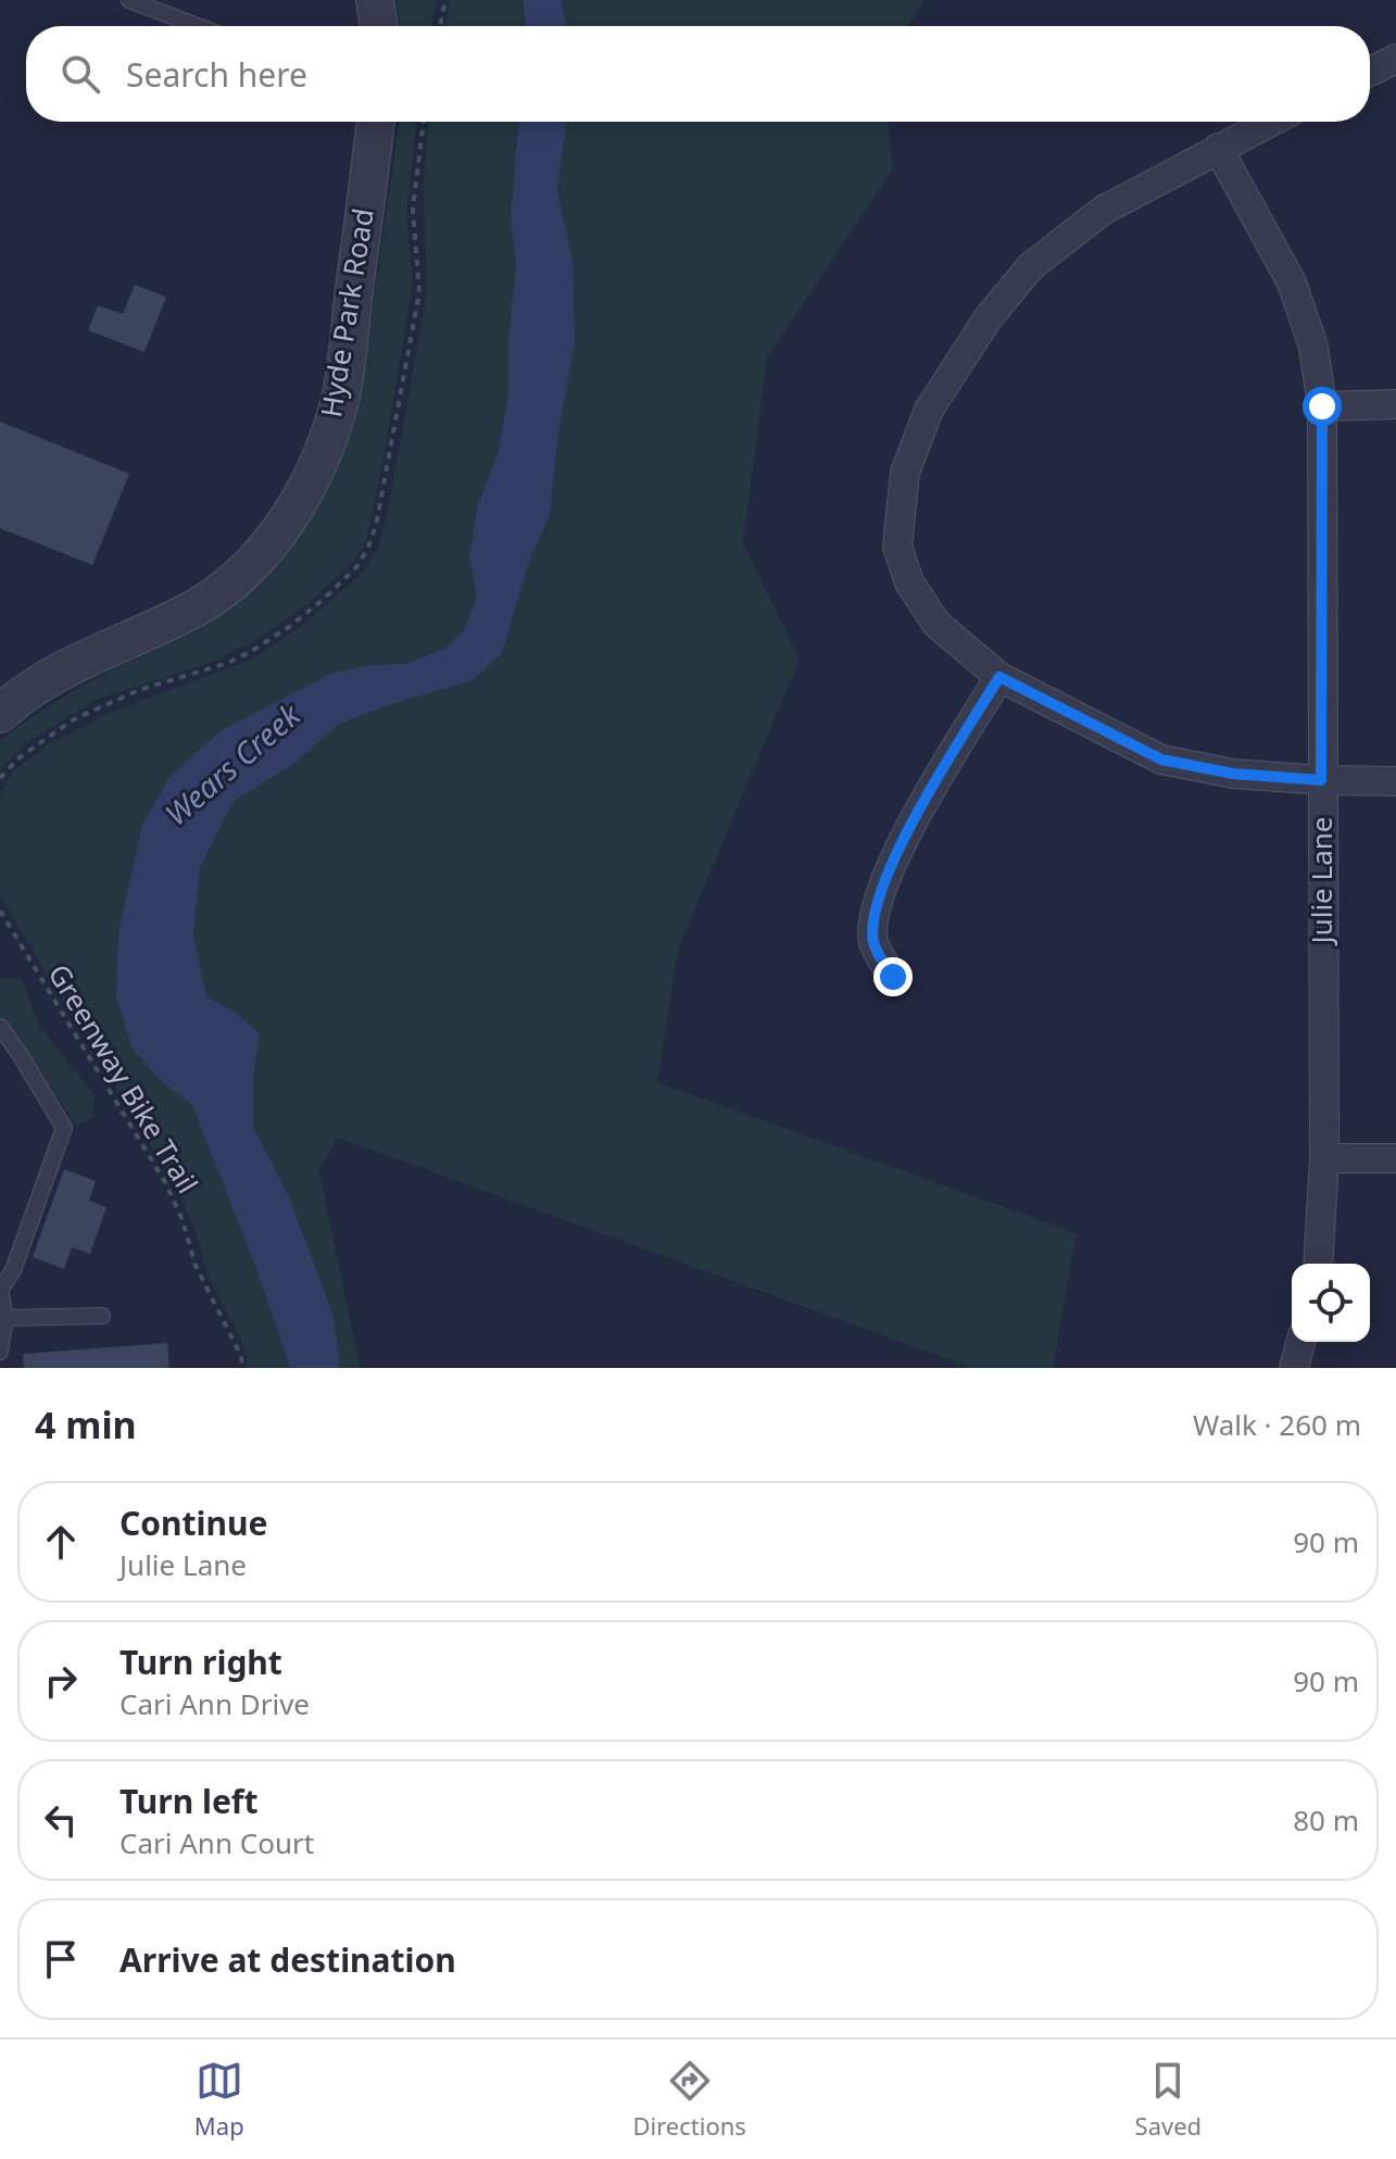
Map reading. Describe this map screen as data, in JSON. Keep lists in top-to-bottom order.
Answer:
{
  "streets": {
    "street": ["Hyde Park Road", "Julie Lane"],
    "path": ["Greenway Bike Trail"]
  },
  "water": ["Wears Creek"],
  "page": {
    "search": "Search here",
    "heading": ["4 min", "Walk · 260 m"],
    "list": [
      ["Continue", "Julie Lane", "90 m"],
      ["Turn right", "Cari Ann Drive", "90 m"],
      ["Turn left", "Cari Ann Court", "80 m"],
      "Arrive at destination"
    ],
    "nav": ["Map", "Directions", "Saved"]
  }
}
